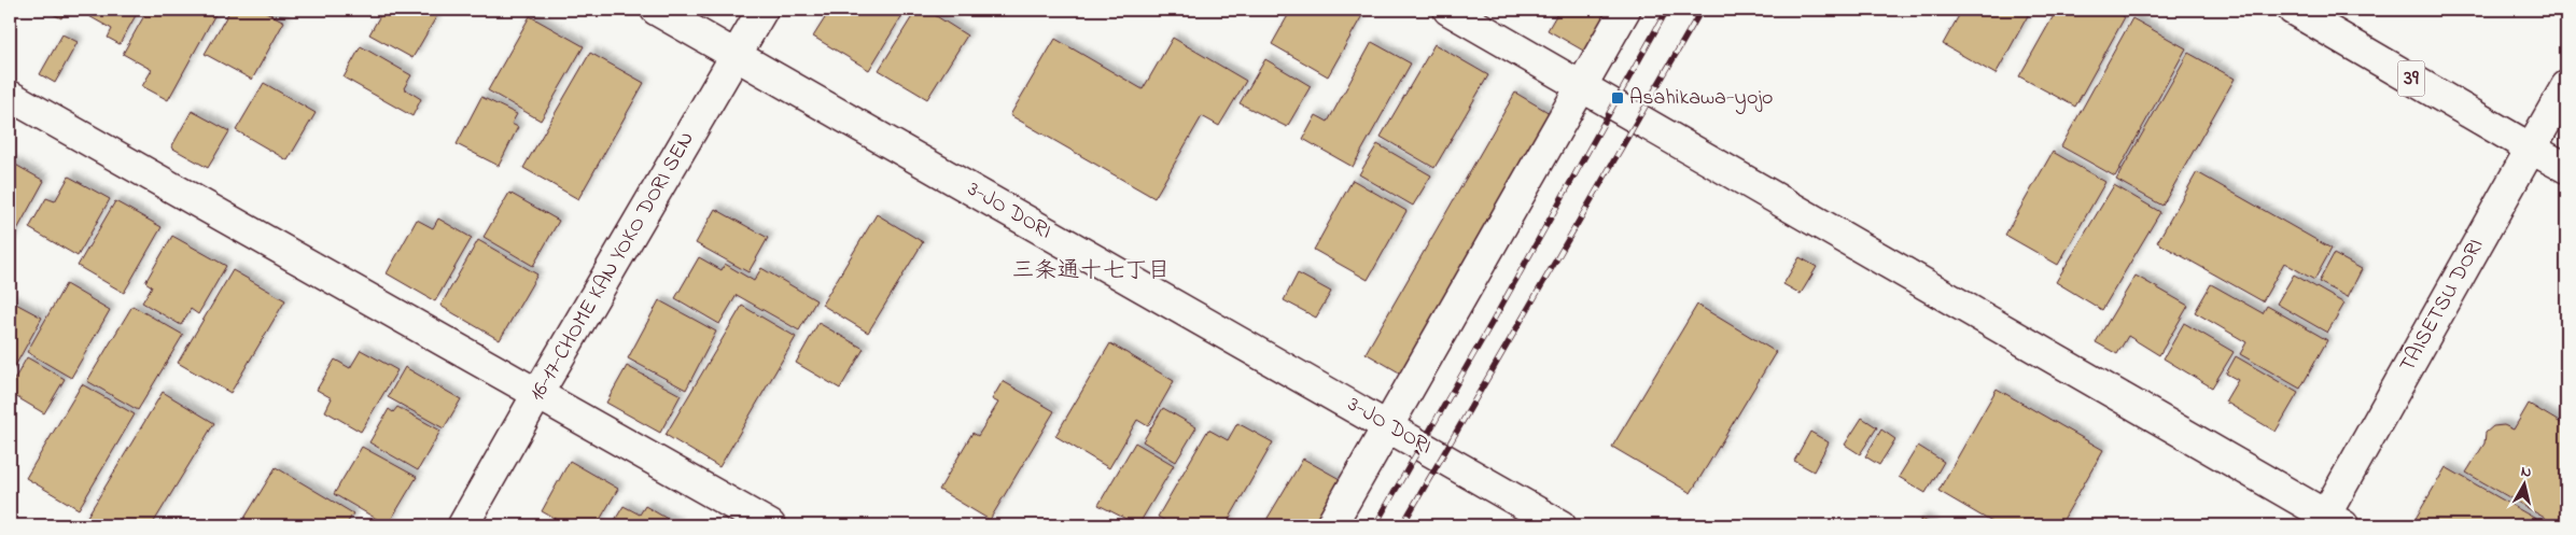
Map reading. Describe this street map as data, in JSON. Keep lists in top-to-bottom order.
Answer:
{
  "streets": {
    "main road": [
      "39",
      "3-JO DORI",
      "16-17-CHOME KAN YOKO DORI SEN",
      "TAISETSU DORI"
    ]
  },
  "crossings": [
    ["39", "TAISETSU DORI"],
    ["3-JO DORI", "16-17-CHOME KAN YOKO DORI SEN"]
  ],
  "districts": ["三条通十七丁目"],
  "places": {
    "transit": ["Asahikawa-yojo"]
  },
  "north": "top"
}
